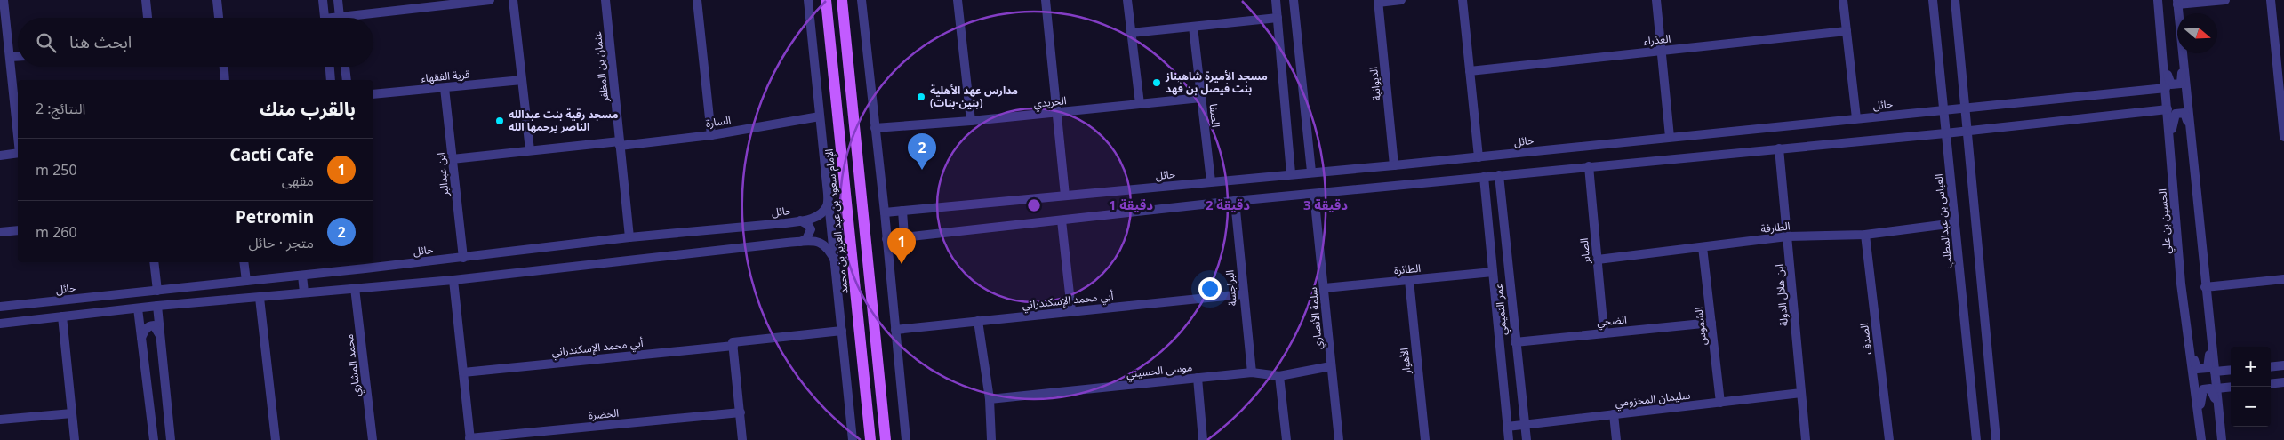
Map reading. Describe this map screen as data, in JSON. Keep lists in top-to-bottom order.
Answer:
{
  "streets": {
    "main road": ["الإمام سعود بن عبد العزيز بن محمد"],
    "street": [
      "العذراء",
      "عثمان بن المظفر",
      "قرية الفقهاء",
      "الديوانية",
      "الحريدي",
      "حائل",
      "الصفا",
      "السارة",
      "ابن عبدالبر",
      "العباس بن عبدالمطلب",
      "الحسين بن علي",
      "الطارفة",
      "الصابر",
      "الطائرة",
      "البراجسة",
      "ابن هلال الدولة",
      "أبي محمد الإسكندراني",
      "عمر التميمي",
      "سلمة الأنصاري",
      "الضحي",
      "الشموس",
      "الصدف",
      "الأهوار",
      "محمد المشاري",
      "موسى الحسيني",
      "سليمان المخزومي",
      "الخضرة"
    ]
  },
  "crossings": [
    ["عثمان بن المظفر", "حائل"],
    ["عثمان بن المظفر", "السارة"],
    ["قرية الفقهاء", "ابن عبدالبر"],
    ["الديوانية", "حائل"],
    ["الحريدي", "الصفا"],
    ["حائل", "الصفا"],
    ["حائل", "ابن عبدالبر"],
    ["حائل", "الإمام سعود بن عبد العزيز بن محمد"],
    ["حائل", "العباس بن عبدالمطلب"],
    ["حائل", "الحسين بن علي"],
    ["السارة", "ابن عبدالبر"],
    ["السارة", "الإمام سعود بن عبد العزيز بن محمد"],
    ["الإمام سعود بن عبد العزيز بن محمد", "أبي محمد الإسكندراني"],
    ["العباس بن عبدالمطلب", "الطارفة"],
    ["الطارفة", "الصابر"],
    ["الطارفة", "ابن هلال الدولة"],
    ["الطارفة", "الشموس"],
    ["الطارفة", "الصدف"],
    ["الصابر", "الضحي"],
    ["الطائرة", "سلمة الأنصاري"],
    ["الطائرة", "الأهوار"],
    ["البراجسة", "أبي محمد الإسكندراني"],
    ["البراجسة", "موسى الحسيني"],
    ["ابن هلال الدولة", "سليمان المخزومي"],
    ["عمر التميمي", "الضحي"],
    ["عمر التميمي", "سليمان المخزومي"],
    ["سلمة الأنصاري", "موسى الحسيني"],
    ["الضحي", "الشموس"],
    ["الشموس", "سليمان المخزومي"]
  ],
  "places": ["مسجد الأميرة شاهيناز بنت فيصل بن فهد", "مدارس عهد الأهلية (بنين-بنات)", "مسجد رقية بنت عبدالله الناصر يرحمها الله"],
  "north": "right",
  "page": {
    "search": "ابحث هنا",
    "heading": ["بالقرب منك", "النتائج: 2"],
    "pins": ["2", "1"],
    "list": [
      {
        "mark": "1",
        "name": "Cacti Cafe",
        "note": "مقهى",
        "value": "250 m"
      },
      {
        "mark": "2",
        "name": "Petromin",
        "note": "متجر · حائل",
        "value": "260 m"
      }
    ],
    "map_buttons": ["+", "−"]
  },
  "rings": ["1 دقيقة", "2 دقيقة", "3 دقيقة"]
}
